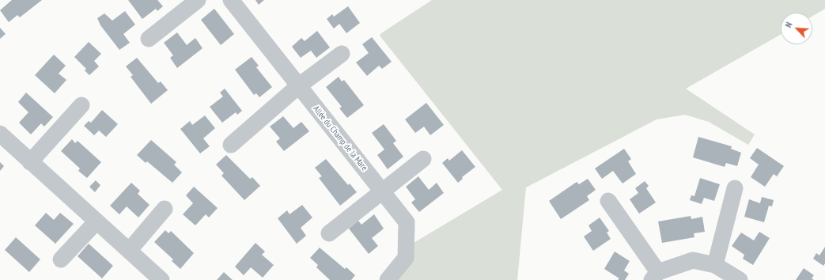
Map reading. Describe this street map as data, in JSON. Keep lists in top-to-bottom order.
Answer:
{
  "streets": {
    "street": ["Allée du Champ de la Mare"]
  },
  "north": "top left"
}
